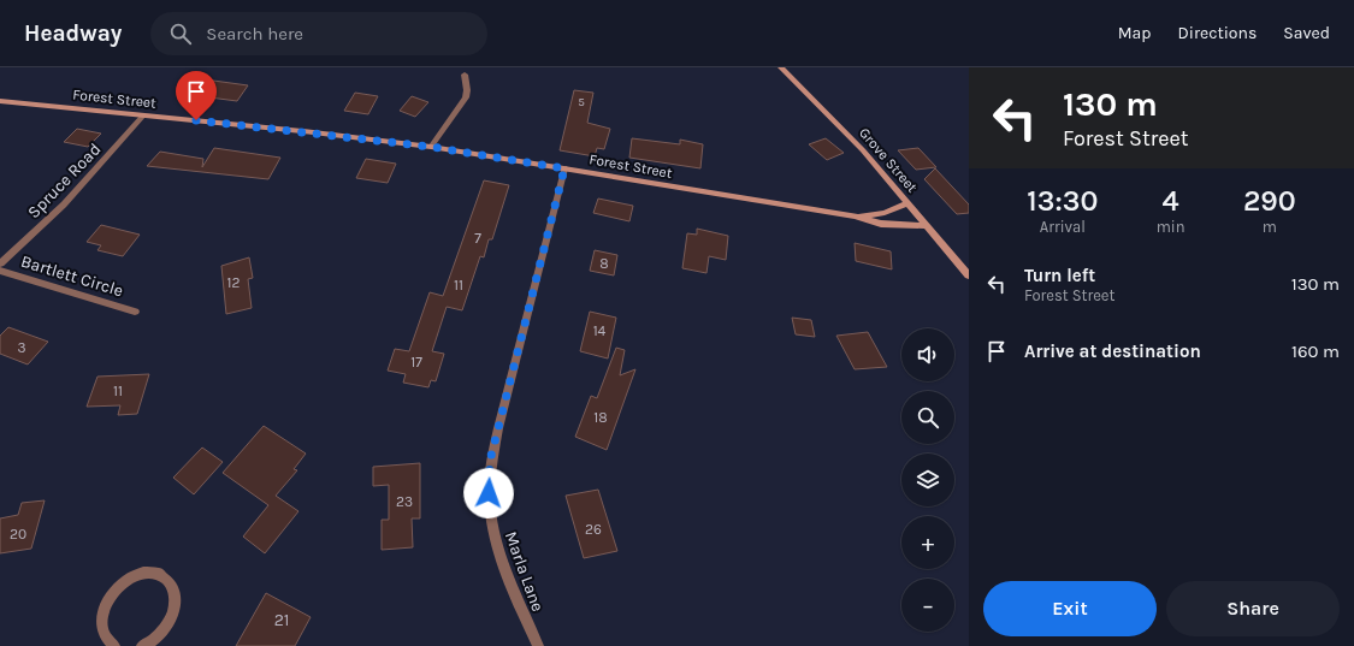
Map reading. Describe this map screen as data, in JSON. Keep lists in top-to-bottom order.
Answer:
{
  "streets": {
    "street": [
      "Forest Street",
      "Grove Street",
      "Spruce Road",
      "Bartlett Circle",
      "Marla Lane"
    ]
  },
  "crossings": [
    ["Forest Street", "Grove Street"],
    ["Forest Street", "Spruce Road"],
    ["Forest Street", "Marla Lane"]
  ],
  "house_numbers": [
    "5",
    "7",
    "8",
    "12",
    "11",
    "14",
    "3",
    "17",
    "11",
    "18",
    "23",
    "26",
    "20",
    "21"
  ],
  "page": {
    "header": "Headway",
    "search": "Search here",
    "nav": ["Map", "Directions", "Saved"],
    "turn": ["130 m", "Forest Street"],
    "eta": [
      "13:30",
      "Arrival",
      "4",
      "min",
      "290",
      "m"
    ],
    "list": [
      {
        "name": "Turn left",
        "note": "Forest Street",
        "value": "130 m"
      },
      {
        "name": "Arrive at destination",
        "value": "160 m"
      }
    ],
    "map_buttons": ["+", "−"],
    "buttons": ["Exit", "Share"]
  }
}
